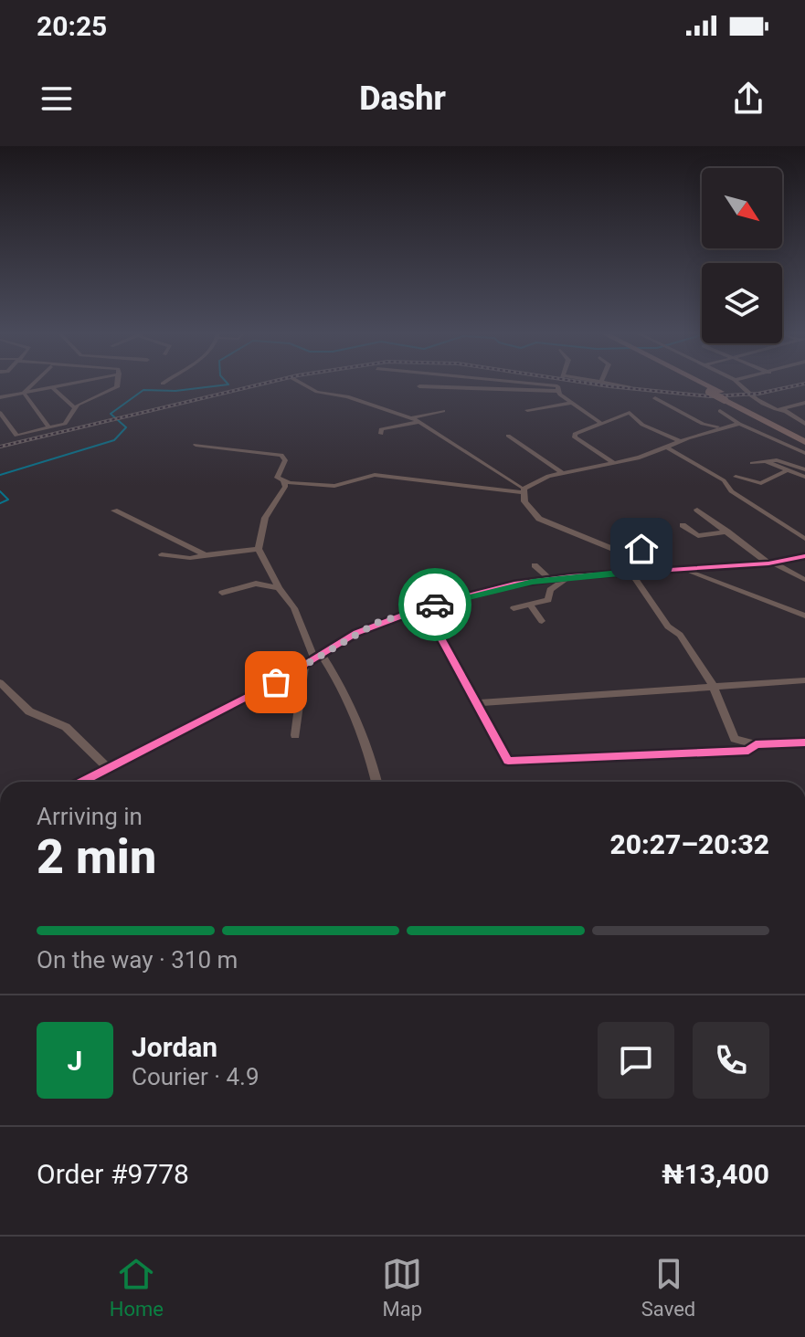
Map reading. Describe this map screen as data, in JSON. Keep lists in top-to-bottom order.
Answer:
{
  "north": "bottom right",
  "page": {
    "status": "20:25",
    "header": "Dashr",
    "heading": ["2 min", "Arriving in", "20:27–20:32"],
    "panel": [
      "Jordan",
      "Courier · 4.9",
      "Order #9778",
      "₦13,400"
    ],
    "bar": "On the way · 310 m",
    "round": "J",
    "tabs": ["Home", "Map", "Saved"]
  }
}
